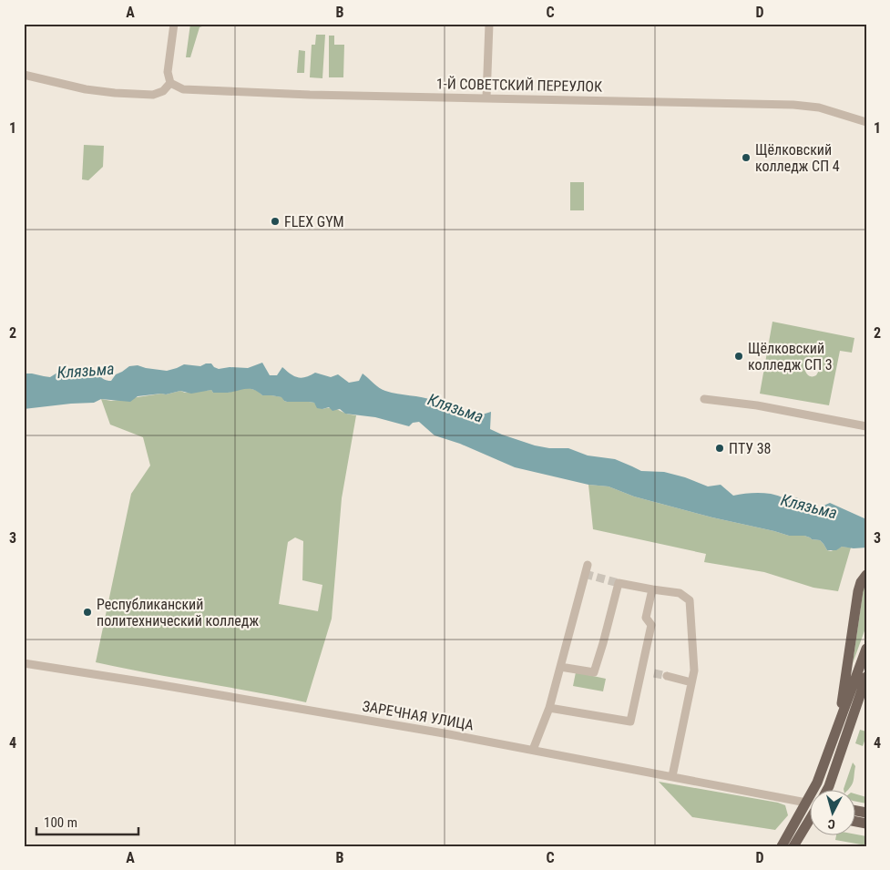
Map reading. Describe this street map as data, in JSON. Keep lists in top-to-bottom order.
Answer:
{
  "streets": {
    "street": ["1-Й СОВЕТСКИЙ ПЕРЕУЛОК", "ЗАРЕЧНАЯ УЛИЦА"]
  },
  "water": ["Клязьма"],
  "places": [
    "Щёлковский колледж СП 4",
    "FLEX GYM",
    "Щёлковский колледж СП 3",
    "ПТУ 38",
    "Республиканский политехнический колледж"
  ],
  "scale_bar": "100 m",
  "north": "bottom",
  "grid": {
    "columns": [
      "A",
      "B",
      "C",
      "D"
    ],
    "rows": [
      "1",
      "2",
      "3",
      "4"
    ]
  }
}
